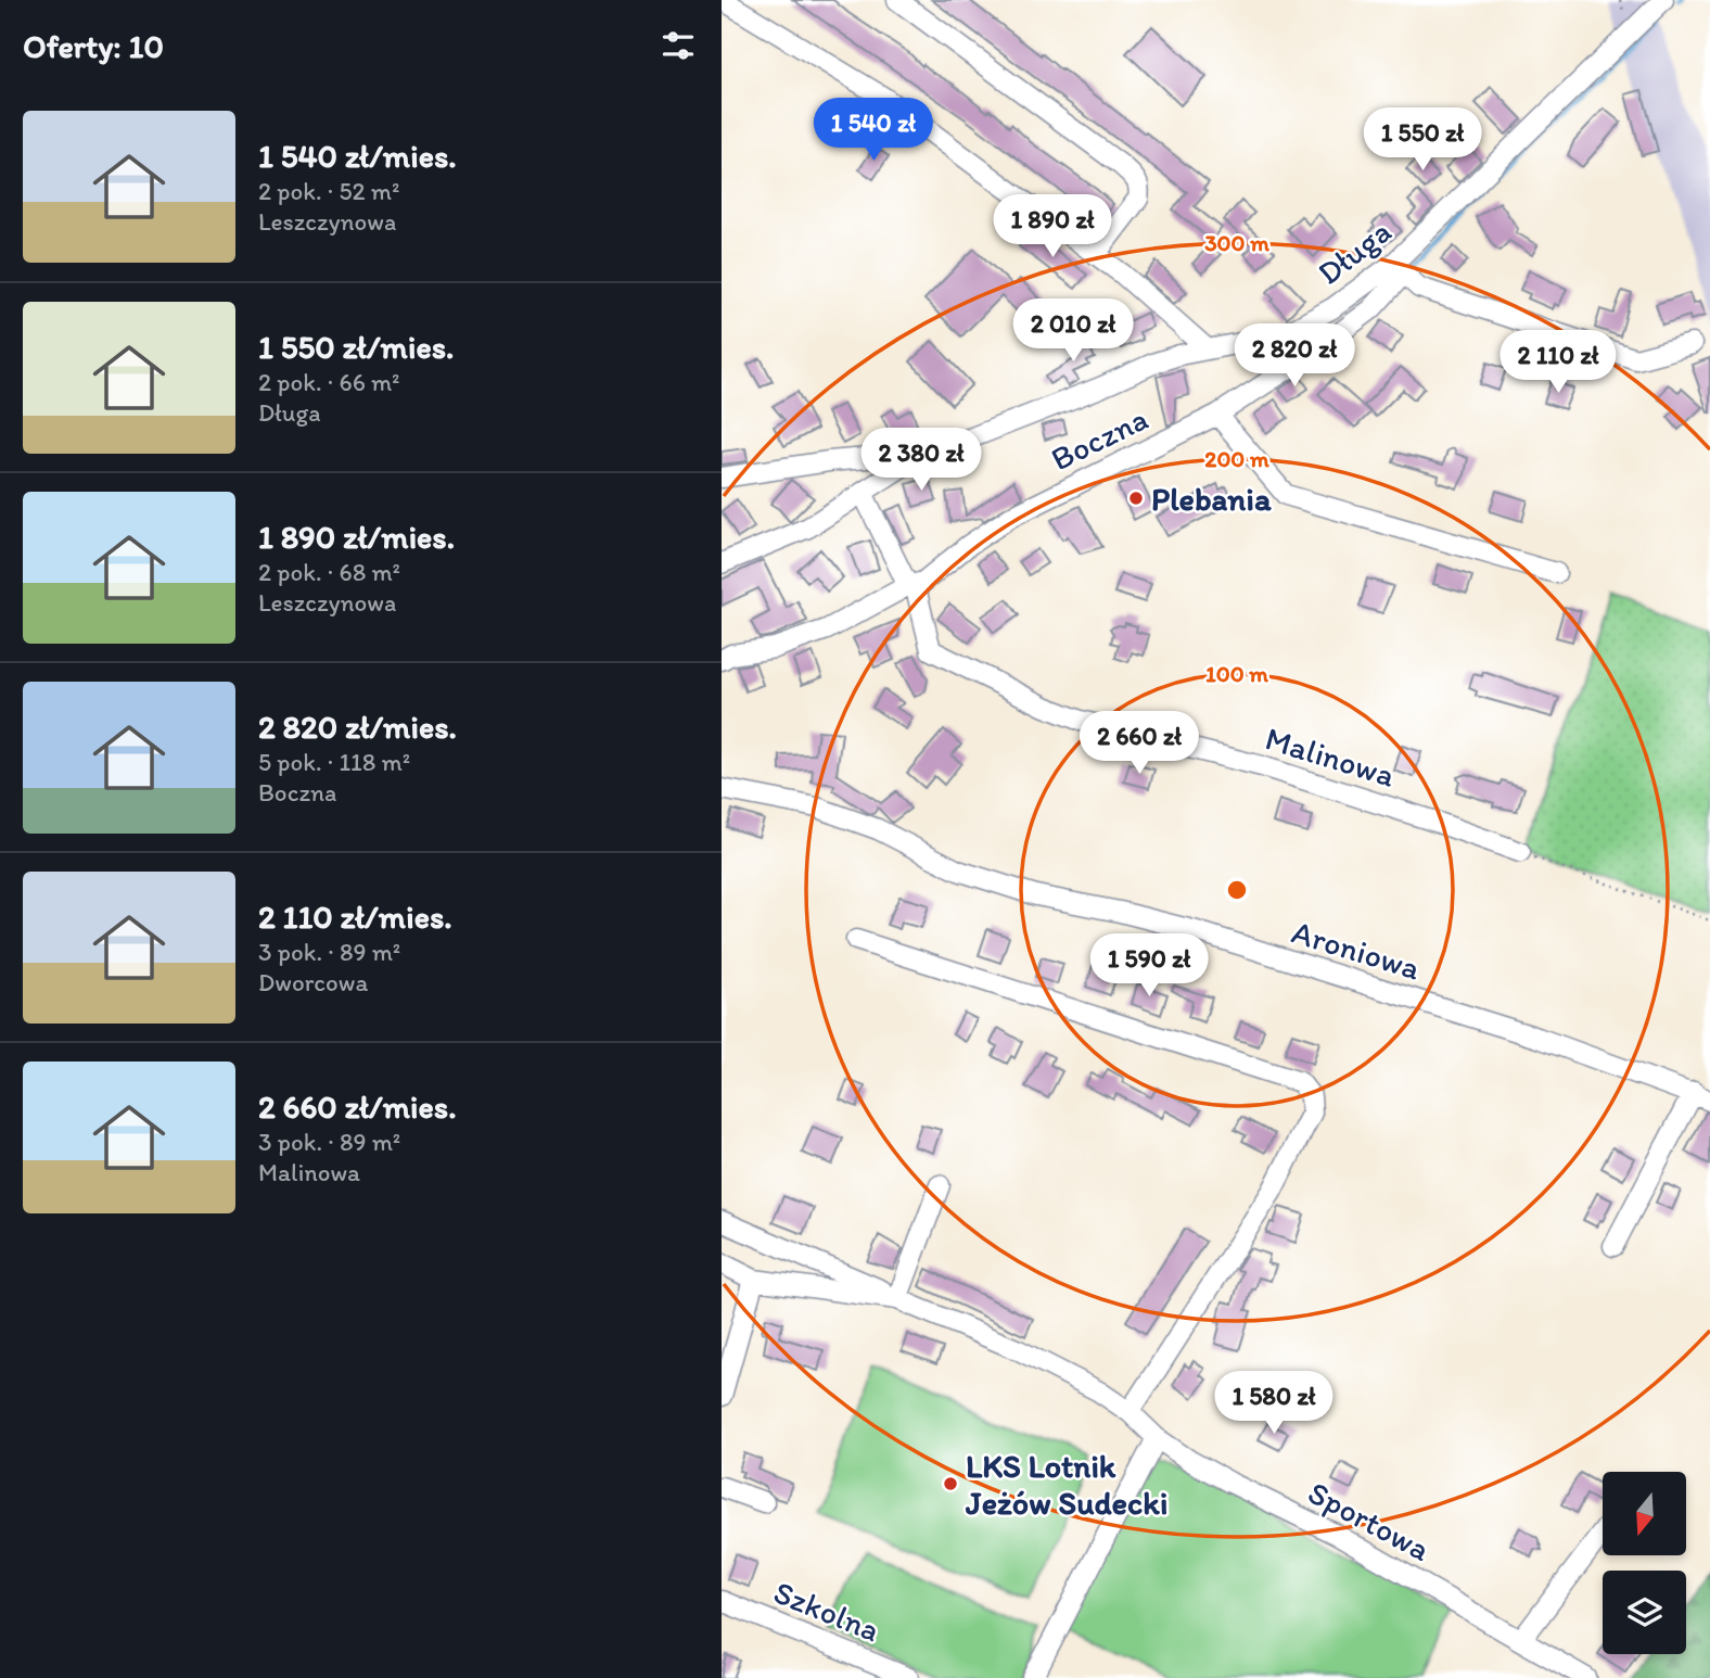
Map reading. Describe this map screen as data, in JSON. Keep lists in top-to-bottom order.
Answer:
{
  "streets": {
    "street": [
      "Długa",
      "Boczna",
      "Malinowa",
      "Aroniowa",
      "Sportowa",
      "Szkolna"
    ]
  },
  "crossings": [
    ["Długa", "Boczna"],
    ["Długa", "Malinowa"],
    ["Boczna", "Malinowa"]
  ],
  "places": ["Plebania", "LKS Lotnik Jeżów Sudecki"],
  "north": "bottom",
  "page": {
    "heading": "Oferty: 10",
    "list": [
      {
        "name": "1 540 zł/mies.",
        "note": "2 pok. · 52 m² · Leszczynowa"
      },
      {
        "name": "1 550 zł/mies.",
        "note": "2 pok. · 66 m² · Długa"
      },
      {
        "name": "1 890 zł/mies.",
        "note": "2 pok. · 68 m² · Leszczynowa"
      },
      {
        "name": "2 820 zł/mies.",
        "note": "5 pok. · 118 m² · Boczna"
      },
      {
        "name": "2 110 zł/mies.",
        "note": "3 pok. · 89 m² · Dworcowa"
      },
      {
        "name": "2 660 zł/mies.",
        "note": "3 pok. · 89 m² · Malinowa"
      }
    ],
    "price": [
      "1 540 zł",
      "1 550 zł",
      "1 890 zł",
      "2 010 zł",
      "2 820 zł",
      "2 110 zł",
      "2 380 zł",
      "2 660 zł",
      "1 590 zł",
      "1 580 zł"
    ]
  },
  "rings": ["300 m", "200 m", "100 m"]
}
